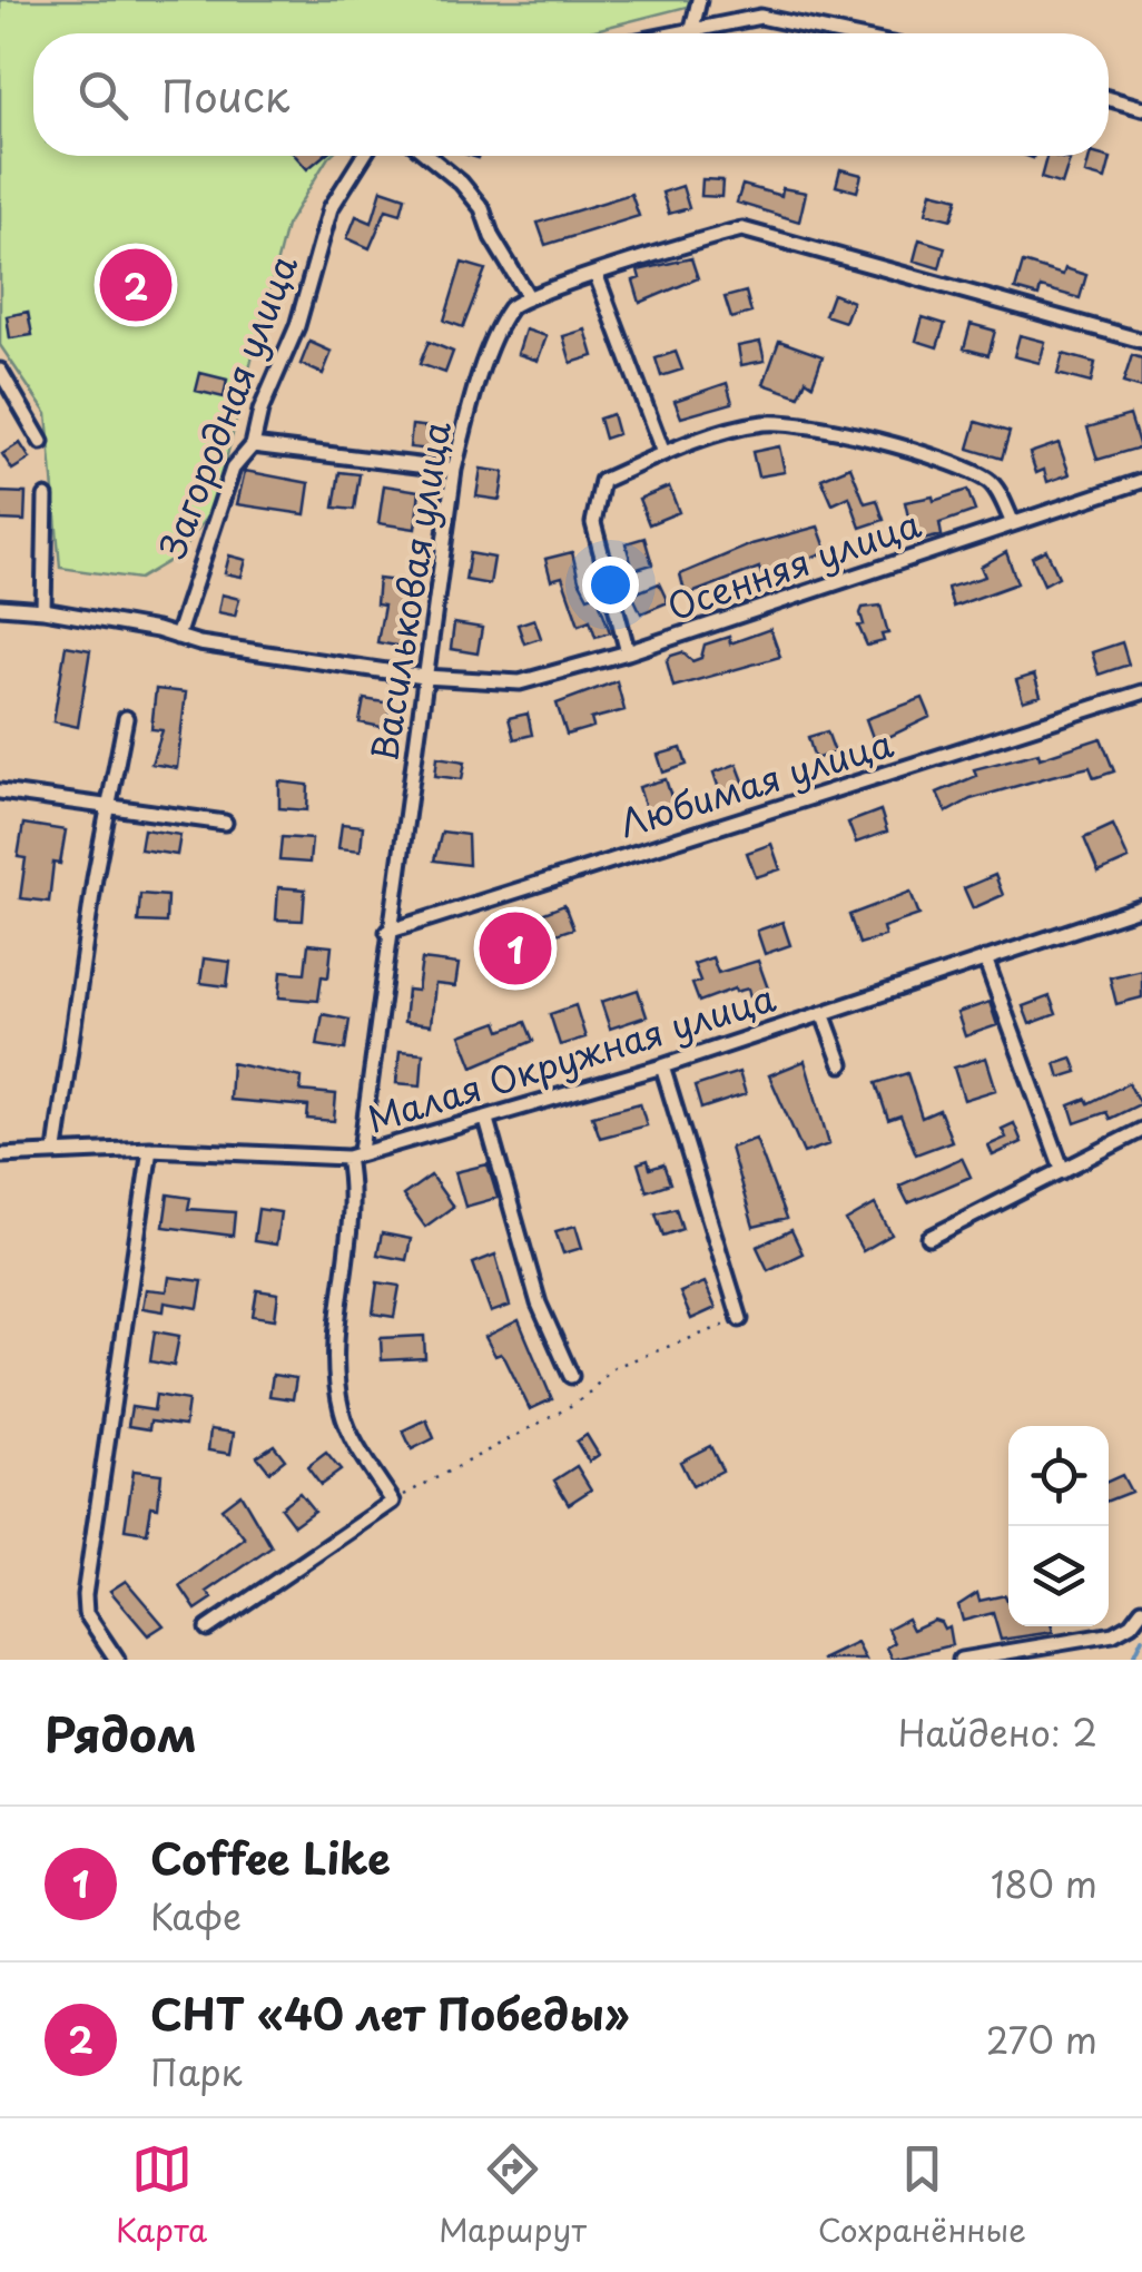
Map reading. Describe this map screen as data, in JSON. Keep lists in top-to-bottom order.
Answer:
{
  "streets": {
    "street": [
      "Загородная улица",
      "Осенняя улица",
      "Васильковая улица",
      "Любимая улица",
      "Малая Окружная улица"
    ]
  },
  "crossings": [
    ["Загородная улица", "Осенняя улица"],
    ["Осенняя улица", "Васильковая улица"],
    ["Васильковая улица", "Любимая улица"],
    ["Васильковая улица", "Малая Окружная улица"]
  ],
  "page": {
    "search": "Поиск",
    "pins": ["2", "1"],
    "heading": ["Рядом", "Найдено: 2"],
    "list": [
      {
        "mark": "1",
        "name": "Coffee Like",
        "note": "Кафе",
        "value": "180 m"
      },
      {
        "mark": "2",
        "name": "СНТ «40 лет Победы»",
        "note": "Парк",
        "value": "270 m"
      }
    ],
    "nav": ["Карта", "Маршрут", "Сохранённые"]
  }
}
